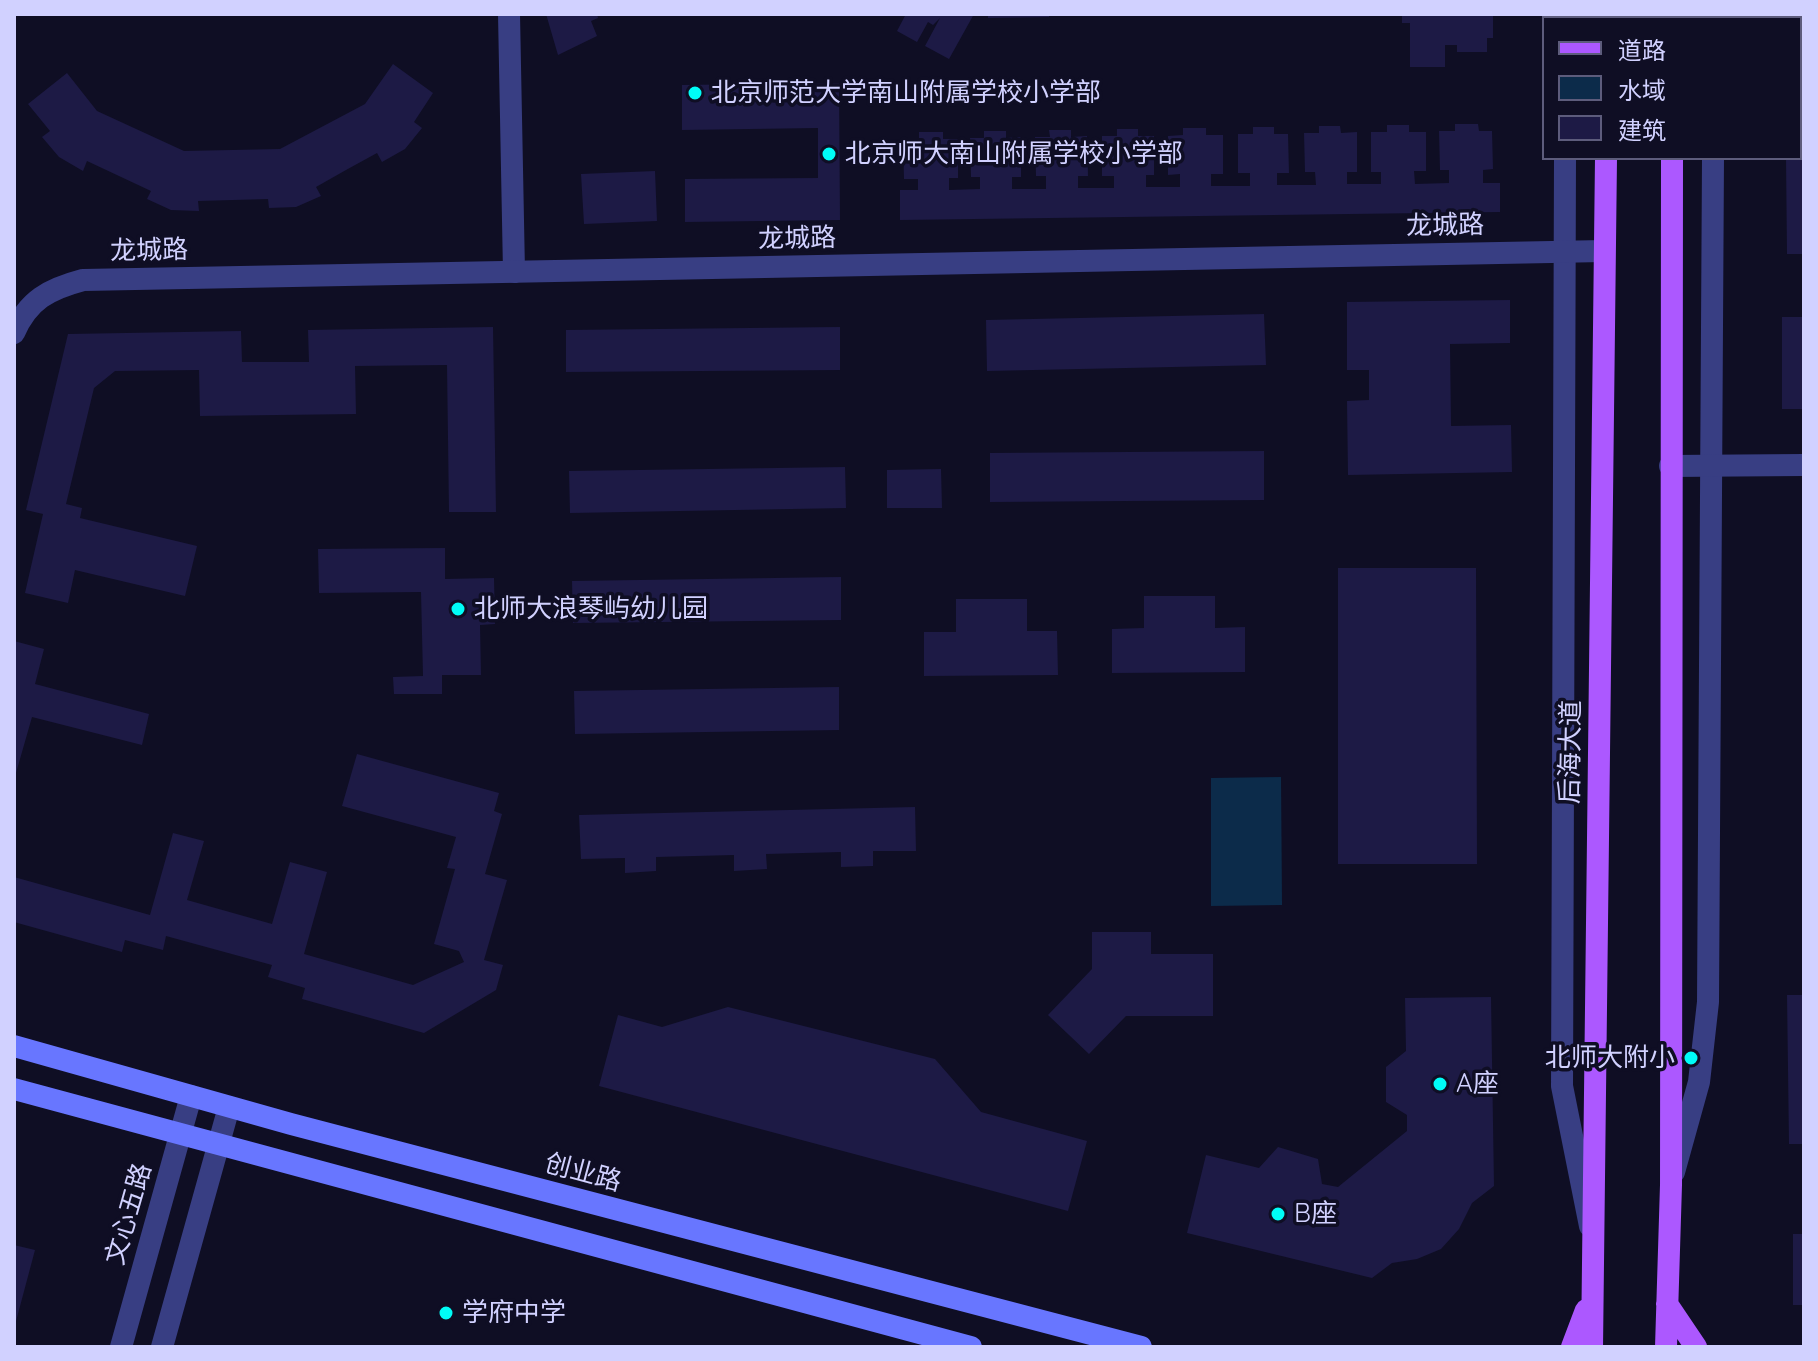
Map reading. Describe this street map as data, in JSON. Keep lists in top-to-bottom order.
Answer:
{
  "streets": {
    "main road": ["后海大道", "创业路"],
    "street": ["龙城路", "文心五路"]
  },
  "crossings": [
    ["龙城路", "后海大道"],
    ["创业路", "文心五路"]
  ],
  "places": [
    "北京师范大学南山附属学校小学部",
    "北京师大南山附属学校小学部",
    "北师大浪琴屿幼儿园",
    "北师大附小",
    "A座",
    "B座",
    "学府中学"
  ],
  "legend": ["道路", "水域", "建筑"]
}
